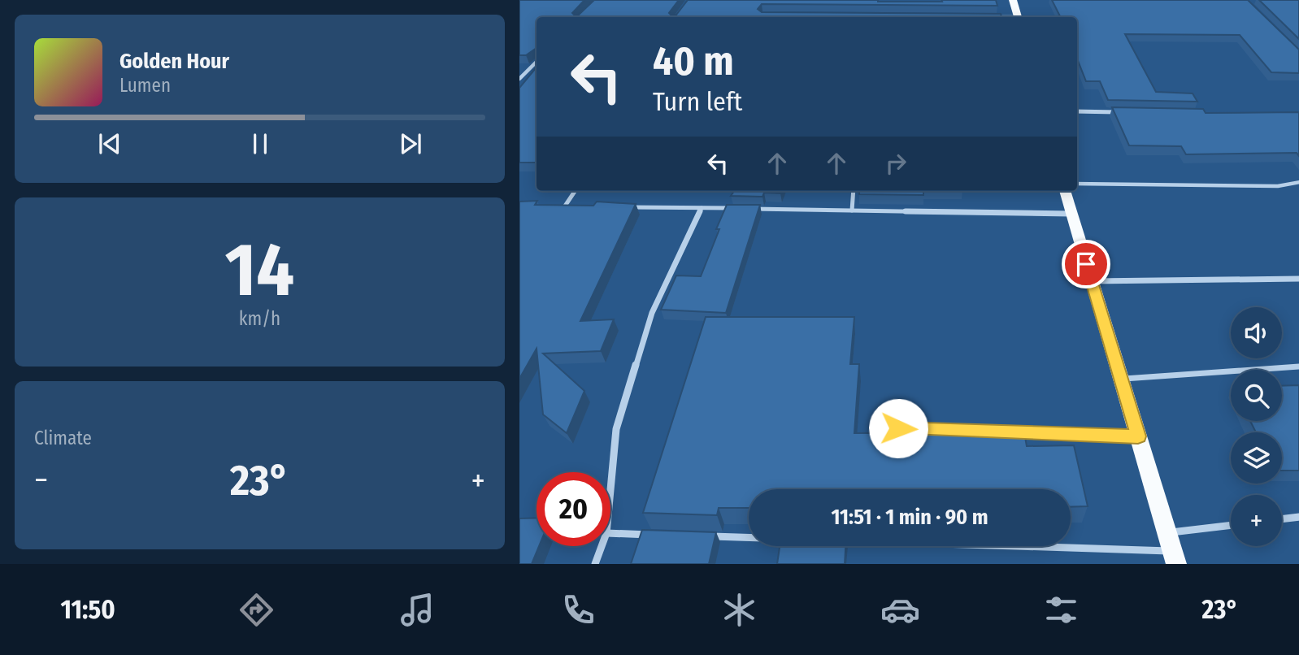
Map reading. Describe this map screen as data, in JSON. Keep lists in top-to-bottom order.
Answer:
{
  "page": {
    "turn": ["40 m", "Turn left"],
    "song": ["Golden Hour", "Lumen"],
    "tile": [
      ["14", "km/h"],
      "Climate"
    ],
    "map_buttons": "+",
    "heat": ["−", "23°", "+"],
    "limit": "20",
    "trip": "11:51 · 1 min · 90 m",
    "tabs": ["11:50", "23°"]
  }
}
